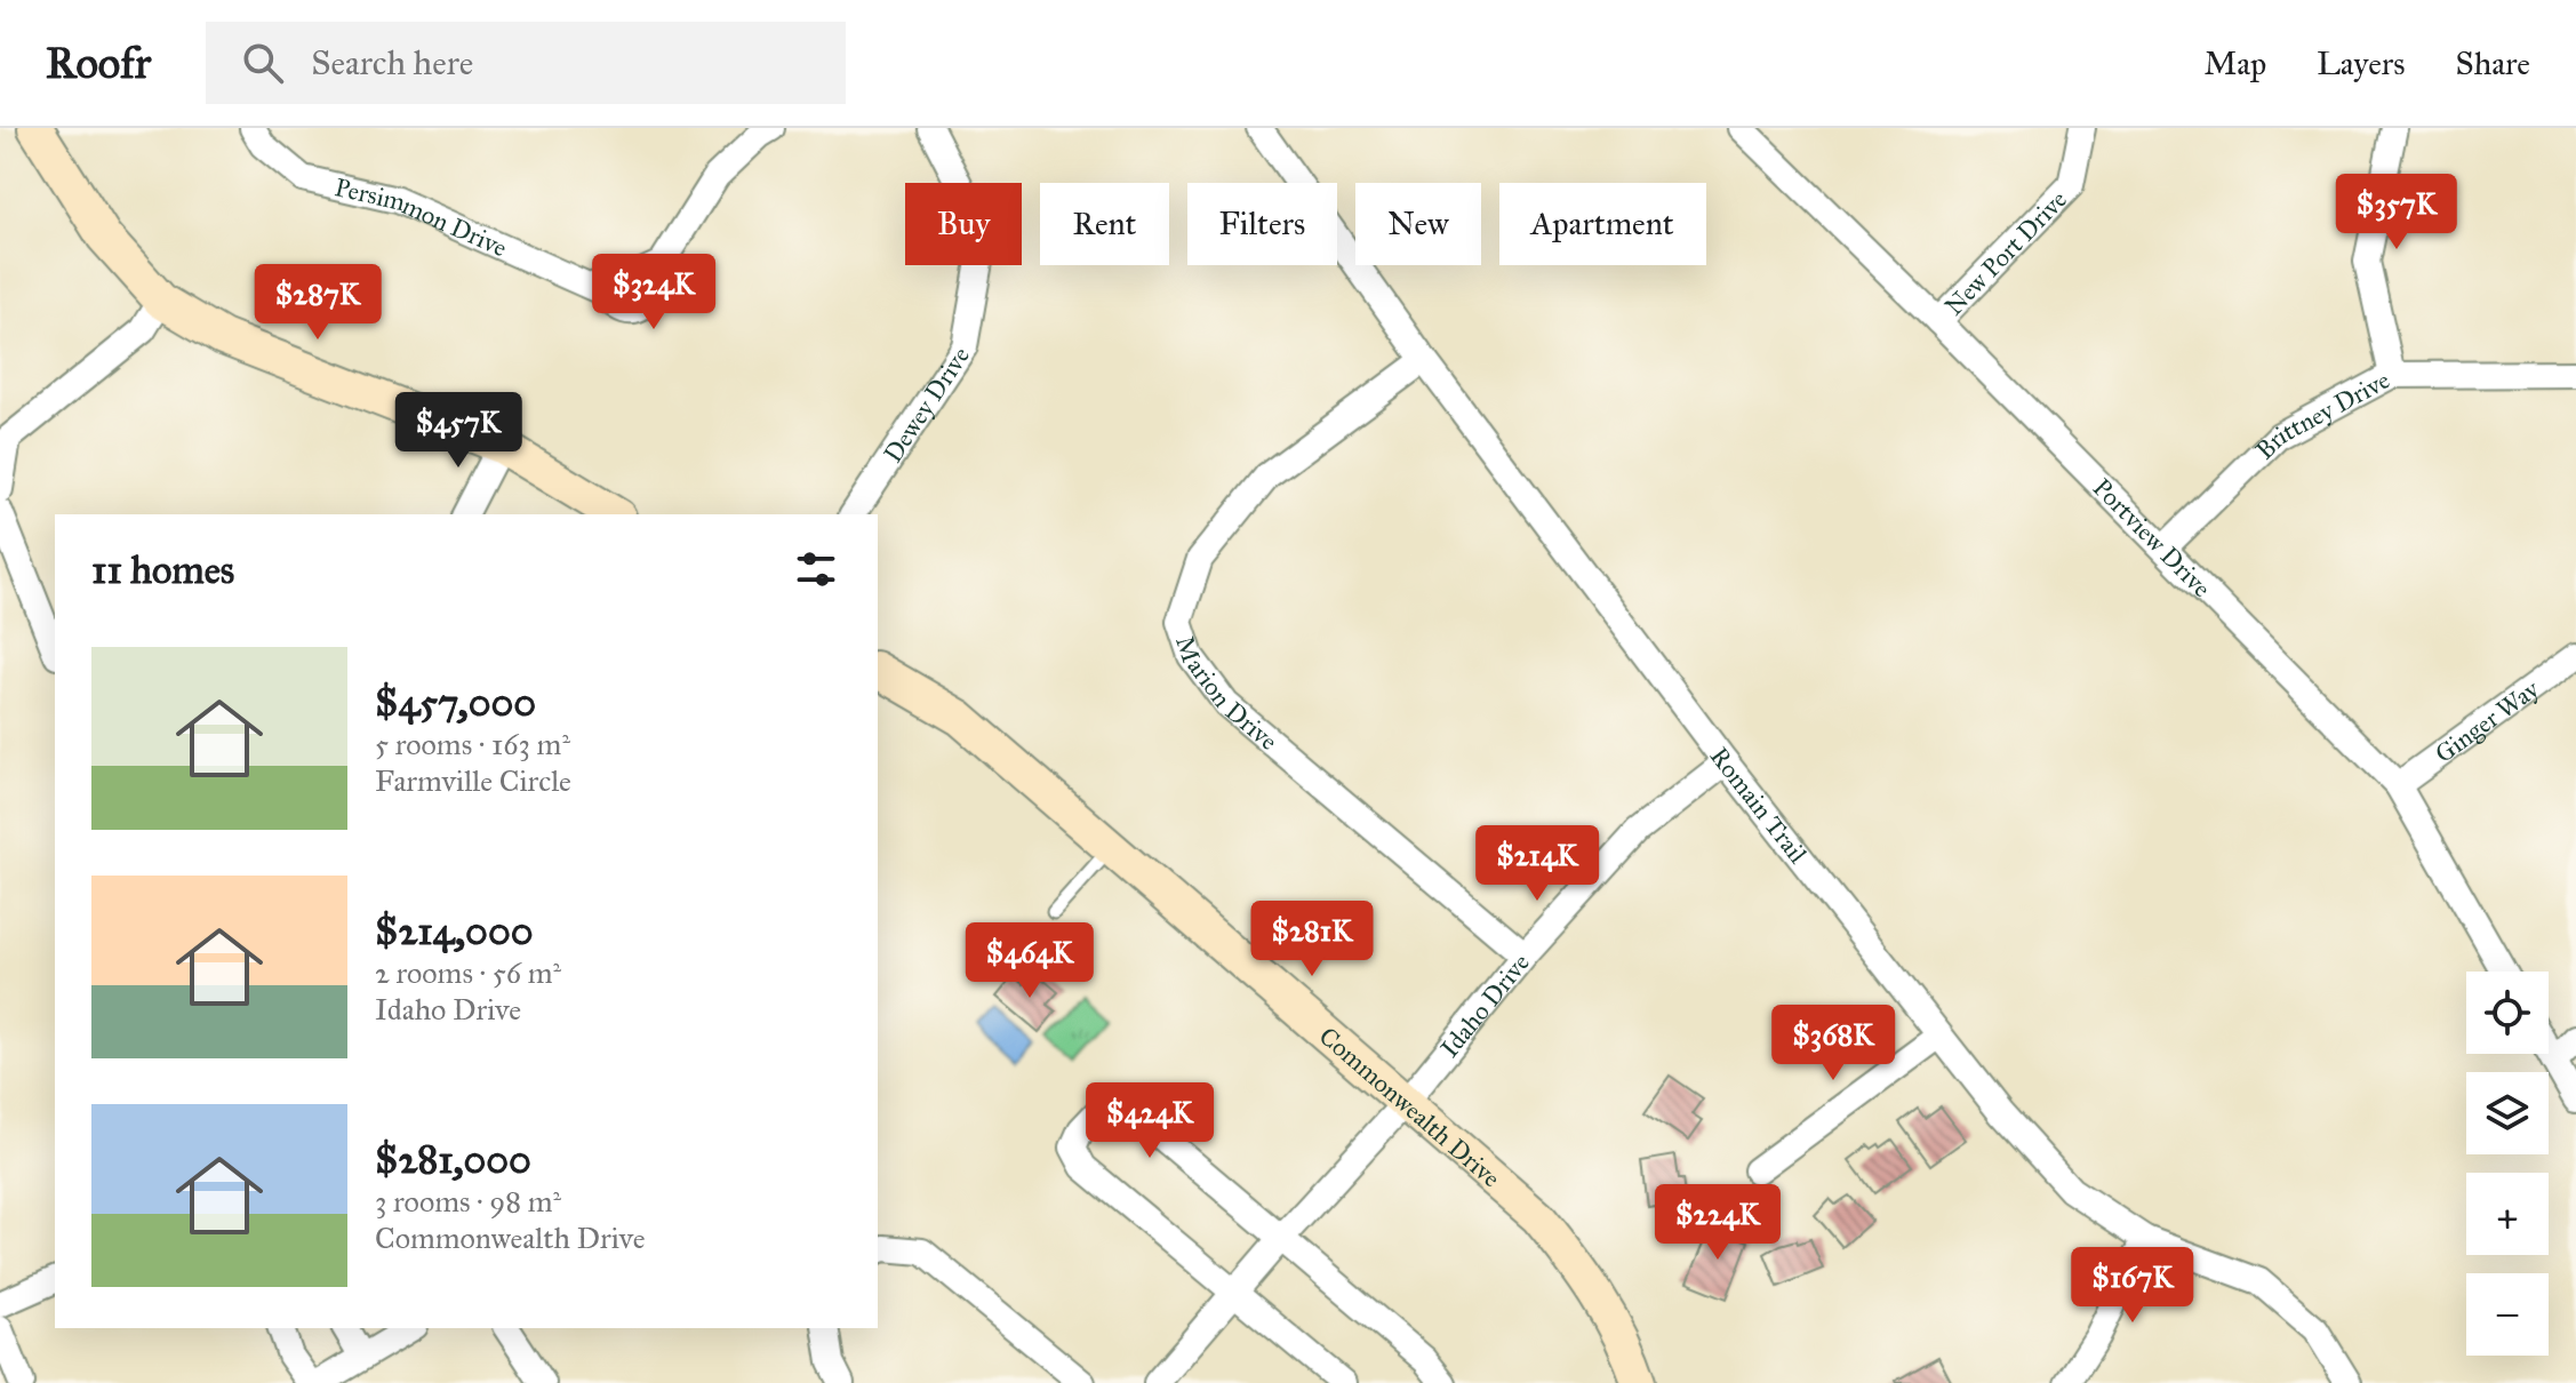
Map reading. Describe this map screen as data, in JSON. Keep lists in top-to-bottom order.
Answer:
{
  "streets": {
    "street": [
      "Persimmon Drive",
      "New Port Drive",
      "Dewey Drive",
      "Brittney Drive",
      "Portview Drive",
      "Marion Drive",
      "Ginger Way",
      "Romain Trail",
      "Idaho Drive",
      "Commonwealth Drive"
    ]
  },
  "crossings": [
    ["New Port Drive", "Portview Drive"],
    ["Brittney Drive", "Portview Drive"],
    ["Portview Drive", "Ginger Way"],
    ["Marion Drive", "Romain Trail"],
    ["Marion Drive", "Idaho Drive"],
    ["Romain Trail", "Idaho Drive"],
    ["Idaho Drive", "Commonwealth Drive"]
  ],
  "page": {
    "header": "Roofr",
    "search": "Search here",
    "nav": ["Map", "Layers", "Share"],
    "price": [
      "$357K",
      "$324K",
      "$287K",
      "$457K",
      "$214K",
      "$281K",
      "$464K",
      "$368K",
      "$424K",
      "$224K",
      "$167K"
    ],
    "chip": [
      "Buy",
      "Rent",
      "Filters",
      "New",
      "Apartment"
    ],
    "heading": "11 homes",
    "list": [
      {
        "name": "$457,000",
        "note": "5 rooms · 163 m² · Farmville Circle"
      },
      {
        "name": "$214,000",
        "note": "2 rooms · 56 m² · Idaho Drive"
      },
      {
        "name": "$281,000",
        "note": "3 rooms · 98 m² · Commonwealth Drive"
      }
    ],
    "map_buttons": ["+", "−"]
  }
}
